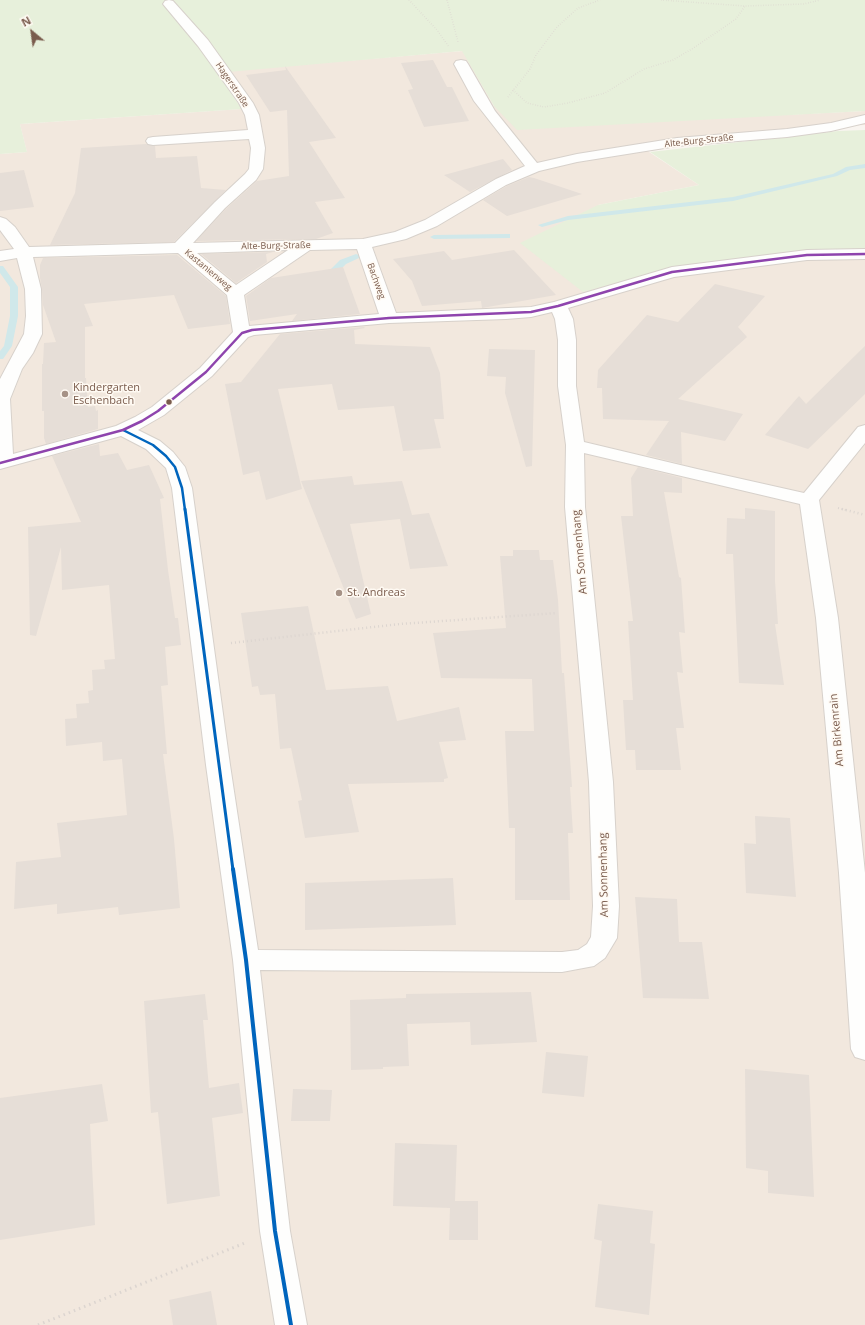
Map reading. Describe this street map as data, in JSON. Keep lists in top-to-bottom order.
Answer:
{
  "streets": {
    "street": [
      "Hagerstraße",
      "Alte-Burg-Straße",
      "Kastanienweg",
      "Bachweg",
      "Am Sonnenhang",
      "Am Birkenrain"
    ]
  },
  "crossings": [
    ["Hagerstraße", "Alte-Burg-Straße"],
    ["Hagerstraße", "Kastanienweg"],
    ["Alte-Burg-Straße", "Kastanienweg"],
    ["Alte-Burg-Straße", "Bachweg"]
  ],
  "places": ["Kindergarten Eschenbach", "St. Andreas"],
  "north": "top left"
}
